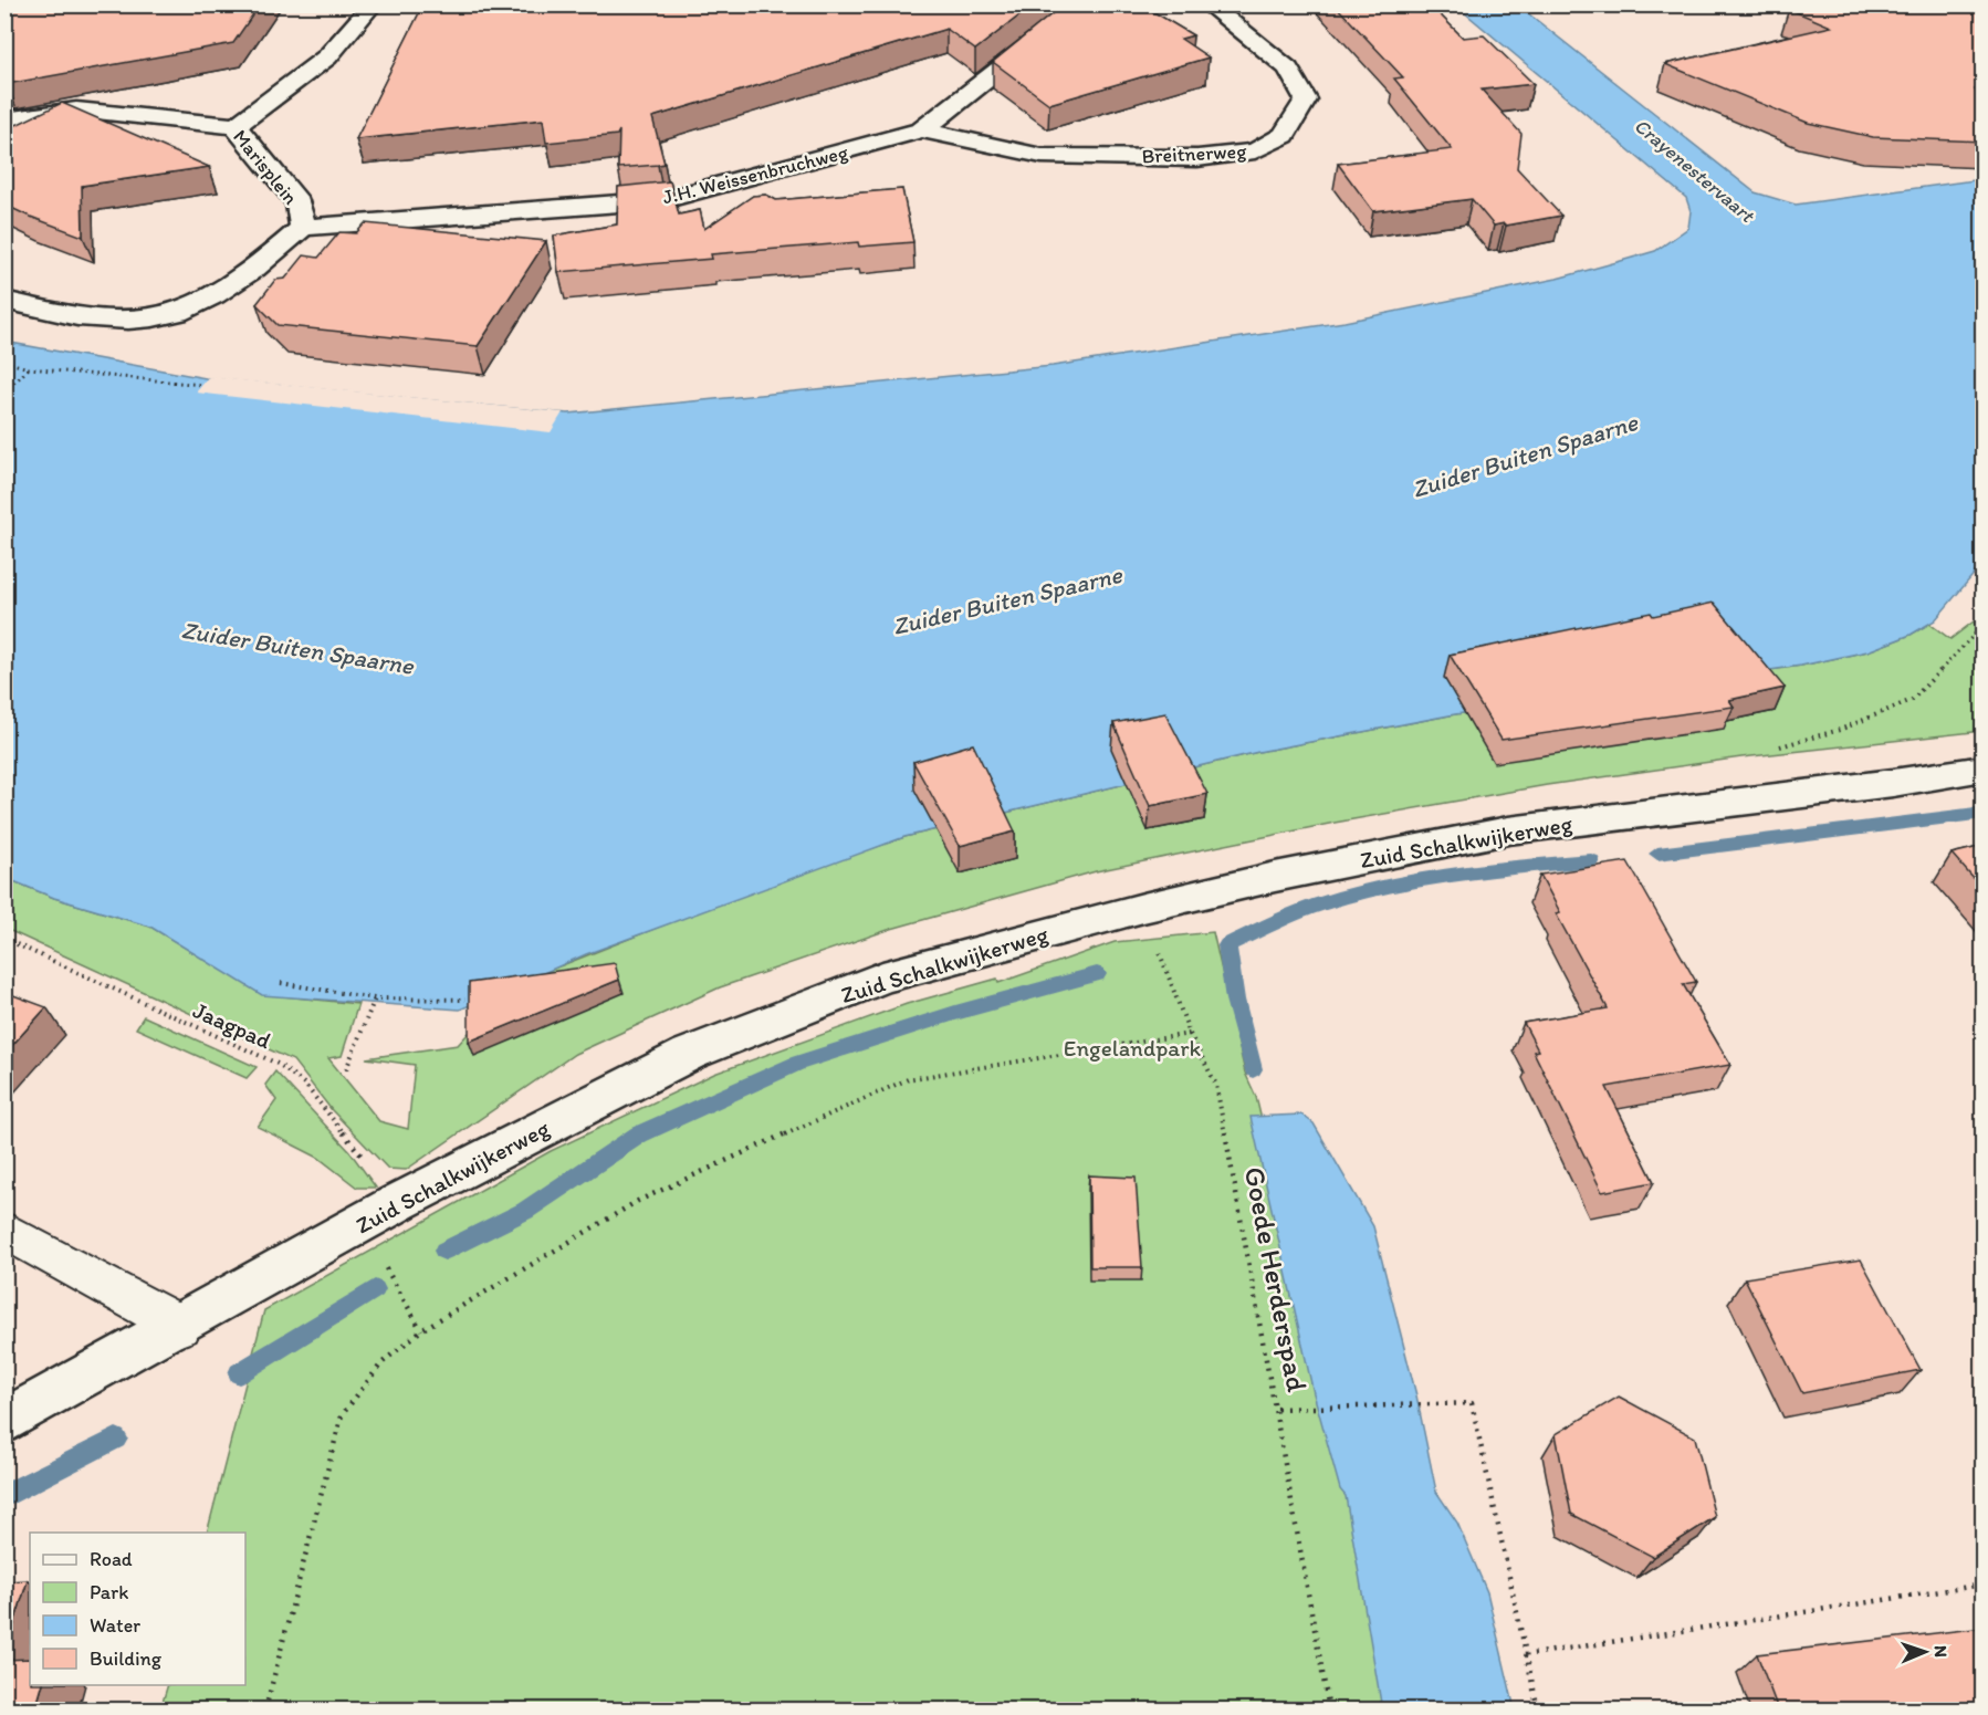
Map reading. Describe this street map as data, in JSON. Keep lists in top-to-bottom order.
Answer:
{
  "streets": {
    "street": [
      "Breitnerweg",
      "Marisplein",
      "J.H. Weissenbruchweg",
      "Zuid Schalkwijkerweg"
    ],
    "path": ["Jaagpad", "Goede Herderspad"]
  },
  "crossings": [
    ["Breitnerweg", "J.H. Weissenbruchweg"],
    ["Marisplein", "J.H. Weissenbruchweg"],
    ["Zuid Schalkwijkerweg", "Jaagpad"],
    ["Zuid Schalkwijkerweg", "Goede Herderspad"]
  ],
  "water": ["Crayenestervaart", "Zuider Buiten Spaarne"],
  "parks": ["Engelandpark"],
  "legend": [
    "Road",
    "Park",
    "Water",
    "Building"
  ],
  "north": "right"
}
